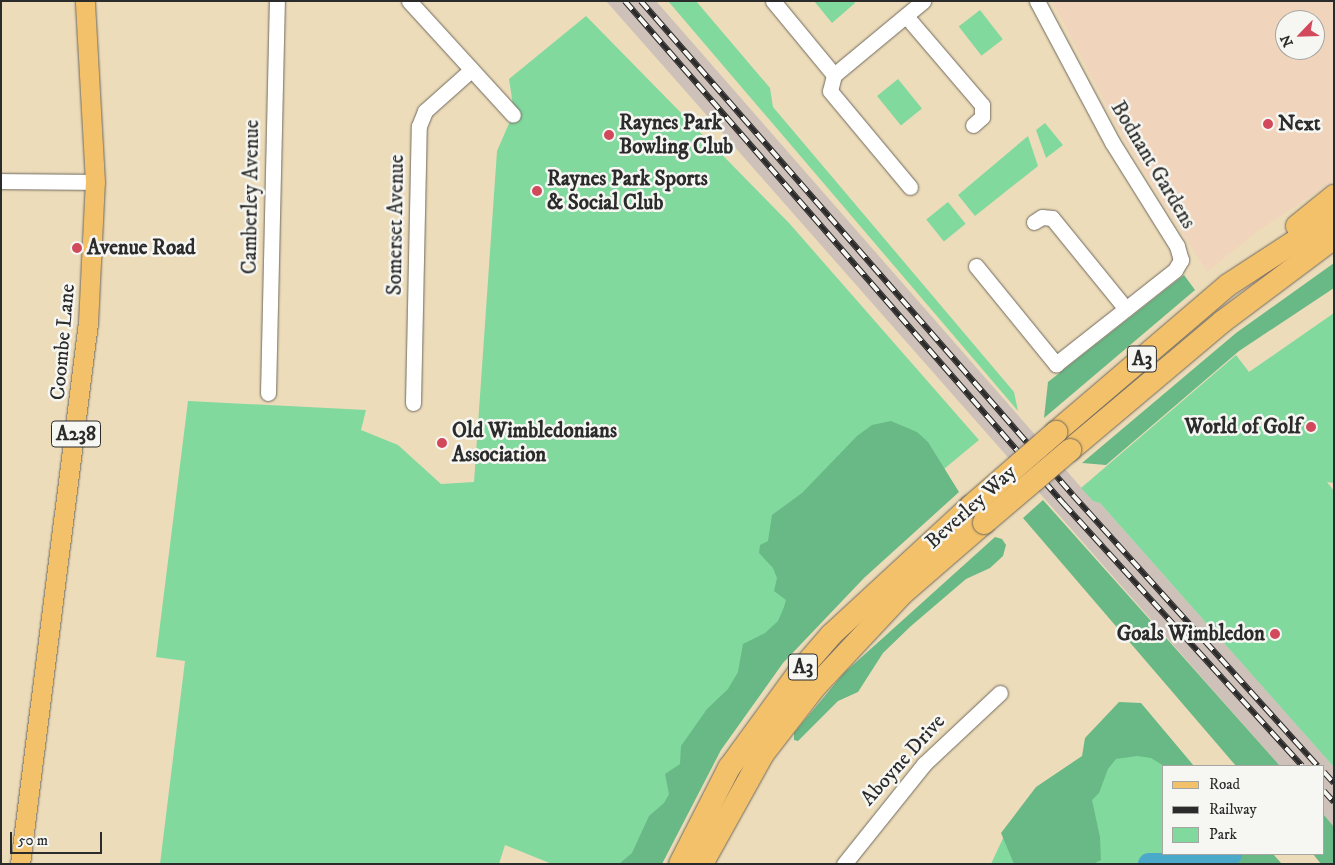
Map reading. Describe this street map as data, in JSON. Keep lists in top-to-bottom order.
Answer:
{
  "streets": {
    "highway": ["A3", "Beverley Way"],
    "main road": ["Coombe Lane", "A238"],
    "street": [
      "Bodnant Gardens",
      "Camberley Avenue",
      "Somerset Avenue",
      "Aboyne Drive"
    ]
  },
  "places": [
    "Next",
    "Raynes Park Bowling Club",
    "Raynes Park Sports & Social Club",
    "Avenue Road",
    "World of Golf",
    "Old Wimbledonians Association",
    "Goals Wimbledon"
  ],
  "legend": ["Road", "Railway", "Park"],
  "scale_bar": "50 m",
  "north": "bottom left"
}
